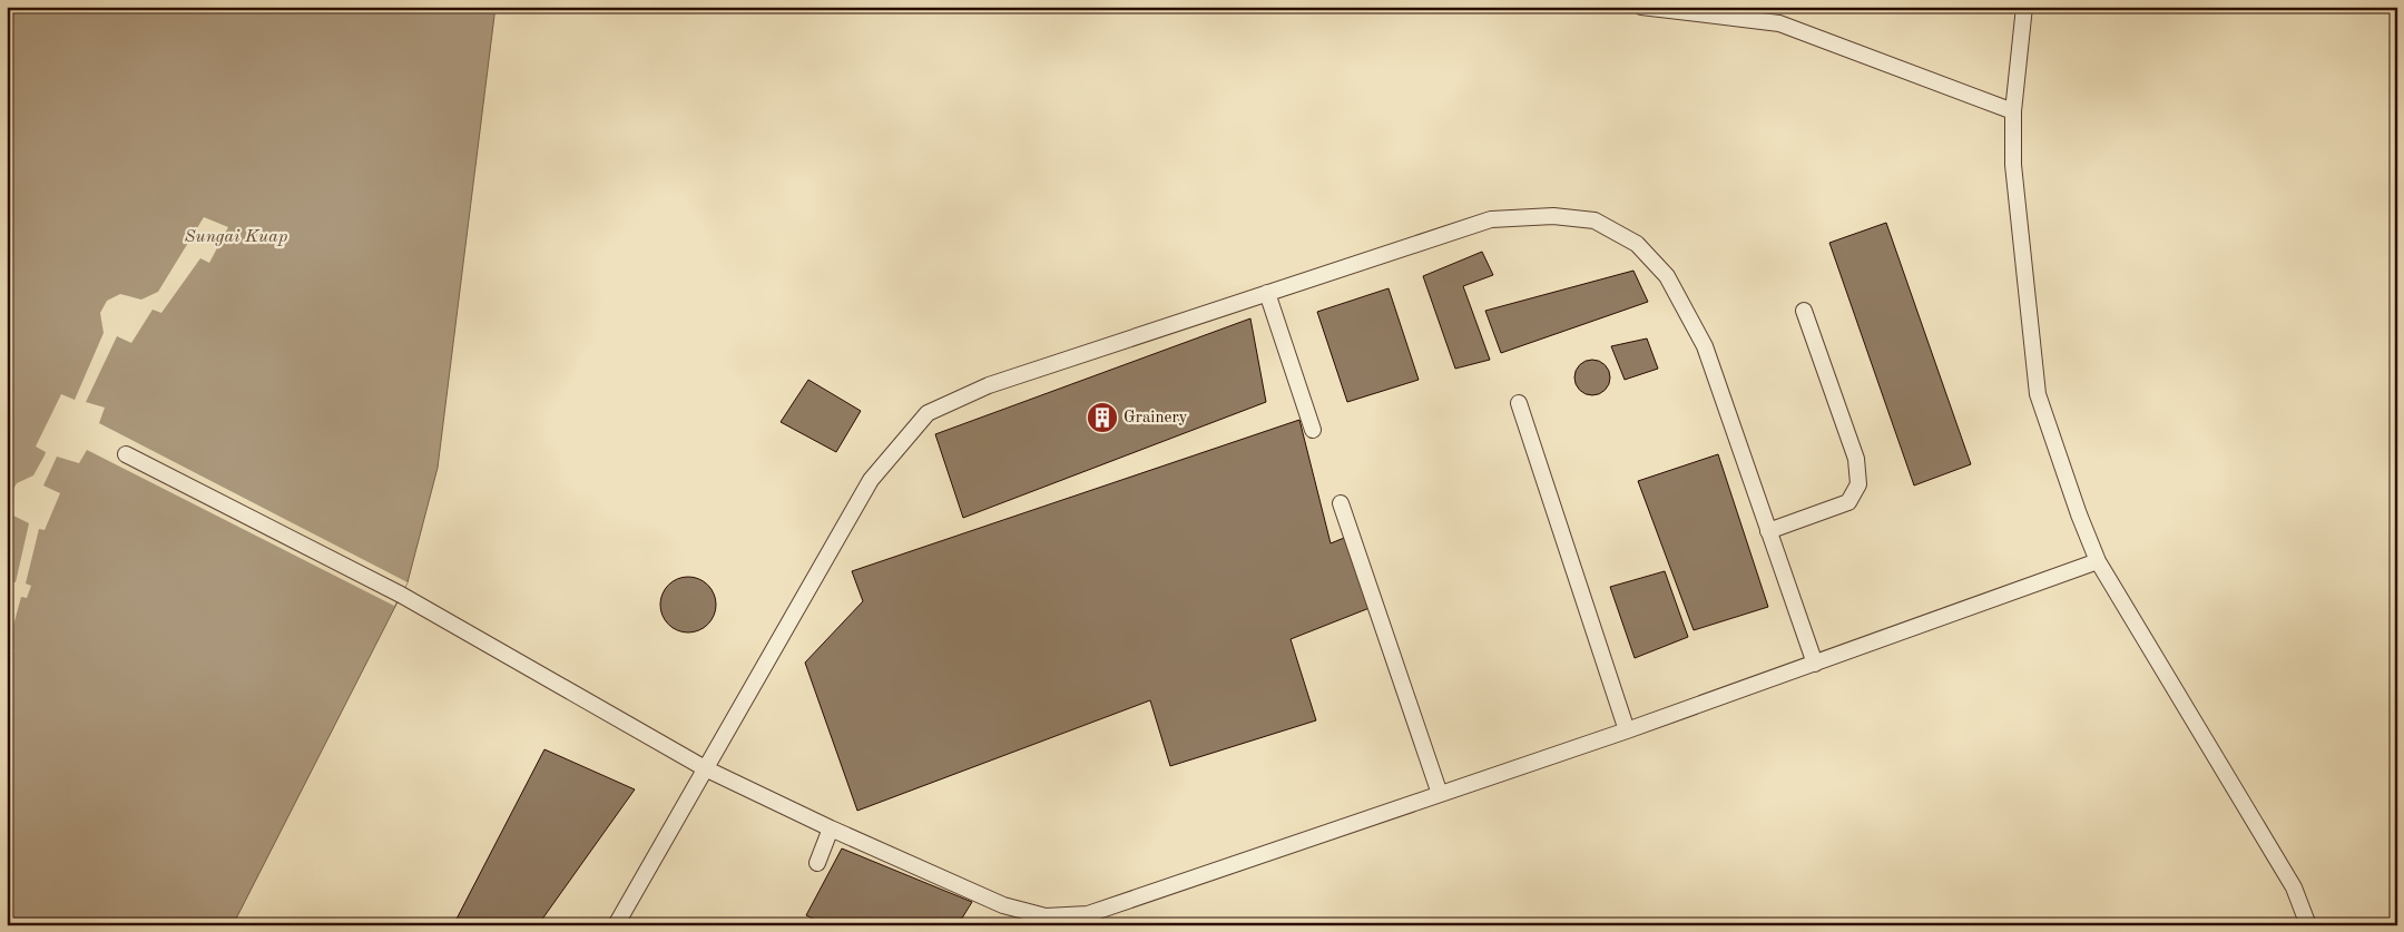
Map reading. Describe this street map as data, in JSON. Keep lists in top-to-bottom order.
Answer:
{
  "water": ["Sungai Kuap"],
  "places": {
    "building": ["Grainery"]
  }
}
